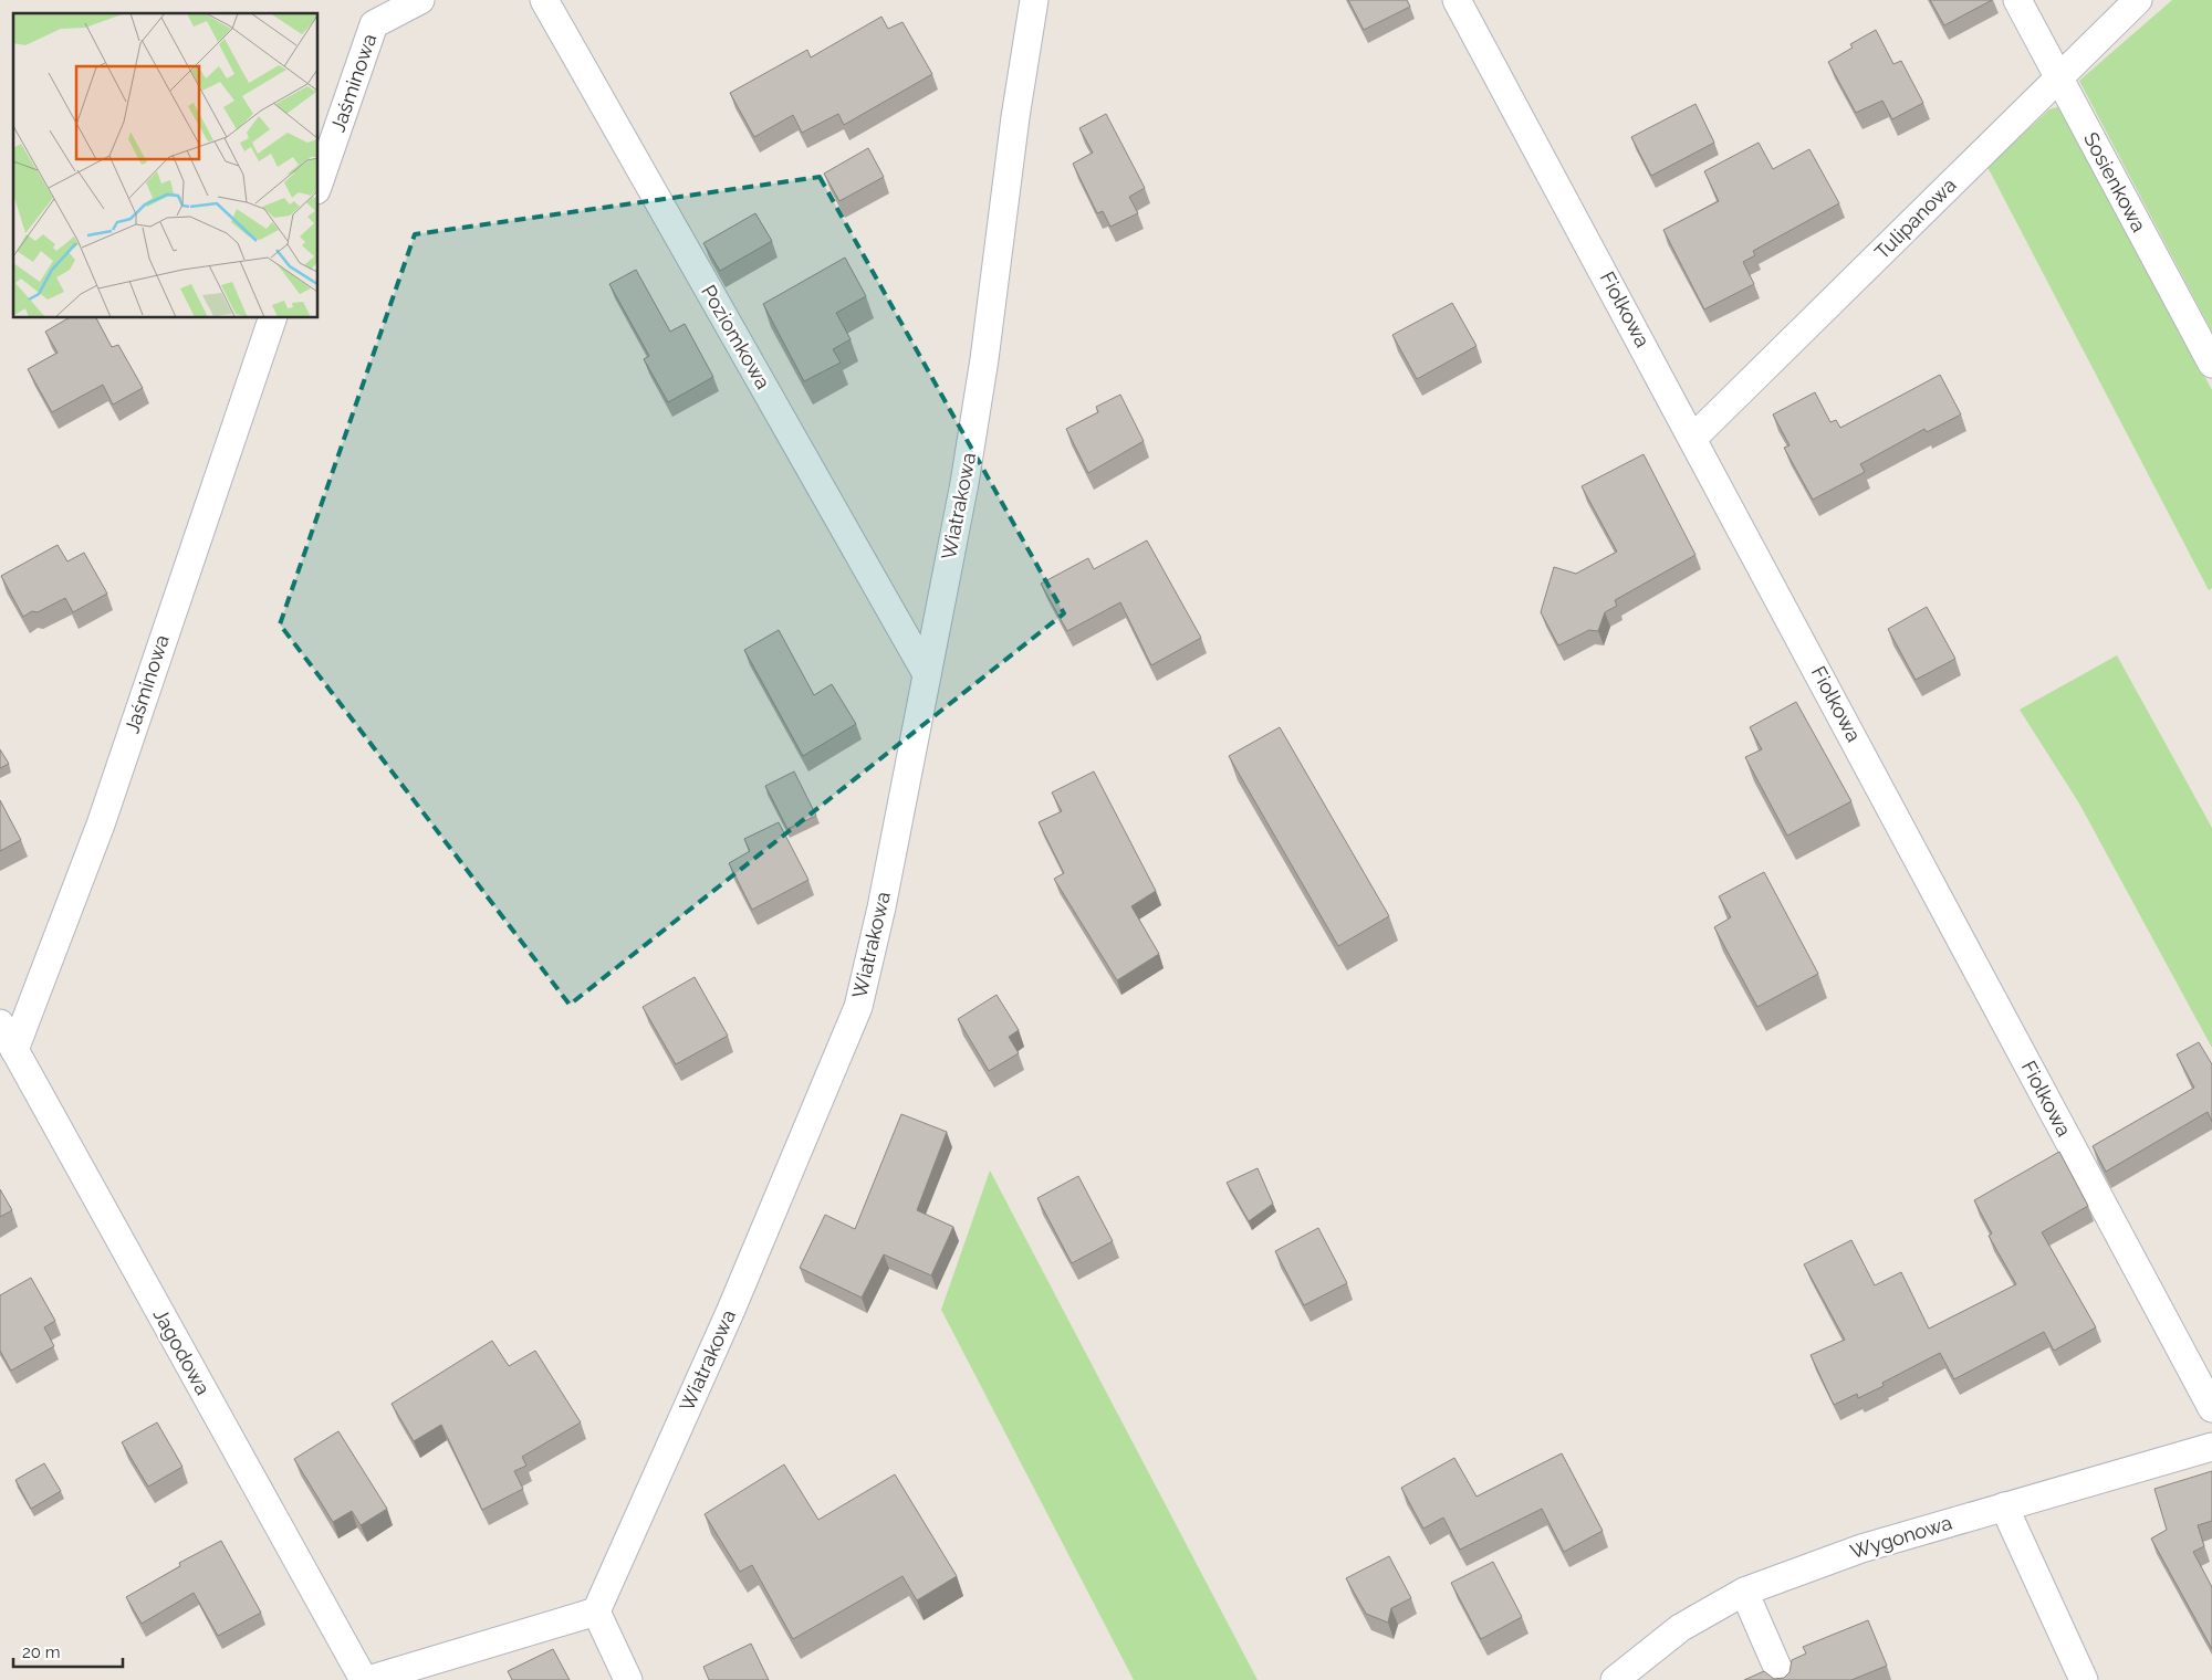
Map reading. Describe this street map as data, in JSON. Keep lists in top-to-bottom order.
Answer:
{
  "streets": {
    "street": [
      "Jaśminowa",
      "Sosienkowa",
      "Tulipanowa",
      "Fiołkowa",
      "Poziomkowa",
      "Wiatrakowa",
      "Jagodowa",
      "Wygonowa"
    ]
  },
  "crossings": [
    ["Jaśminowa", "Jagodowa"],
    ["Sosienkowa", "Tulipanowa"],
    ["Tulipanowa", "Fiołkowa"],
    ["Poziomkowa", "Wiatrakowa"]
  ],
  "scale_bar": "20 m"
}
